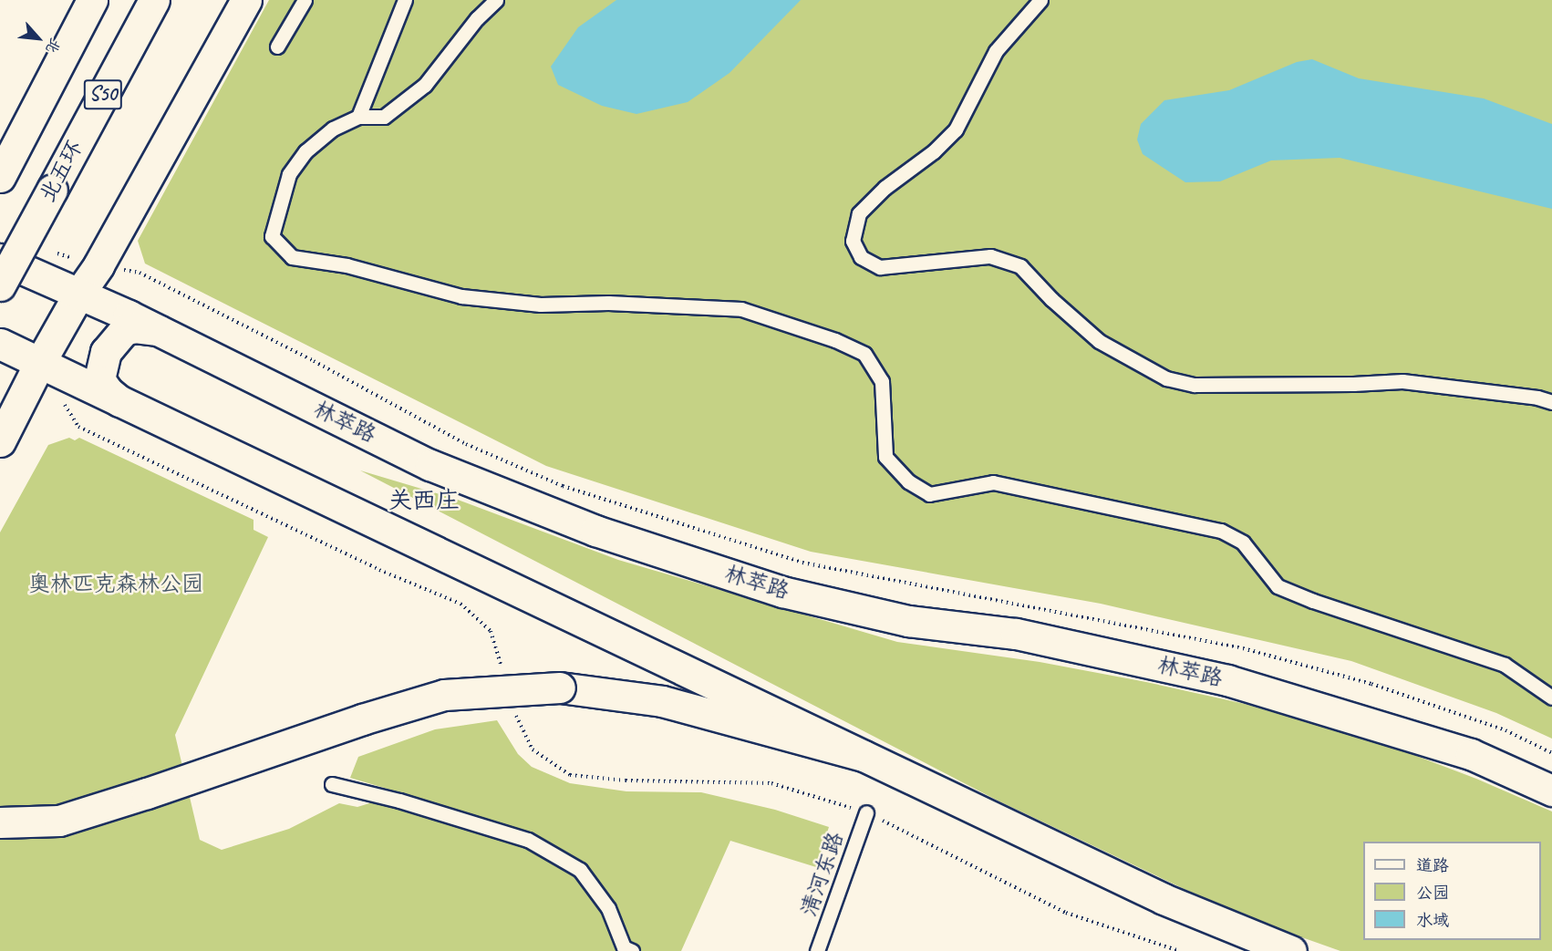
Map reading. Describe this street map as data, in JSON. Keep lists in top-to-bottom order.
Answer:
{
  "streets": {
    "main road": ["S50", "北五环", "林萃路"],
    "lane": ["清河东路"]
  },
  "districts": ["关西庄"],
  "parks": ["奥林匹克森林公园"],
  "legend": ["道路", "公园", "水域"],
  "north": "bottom right"
}
